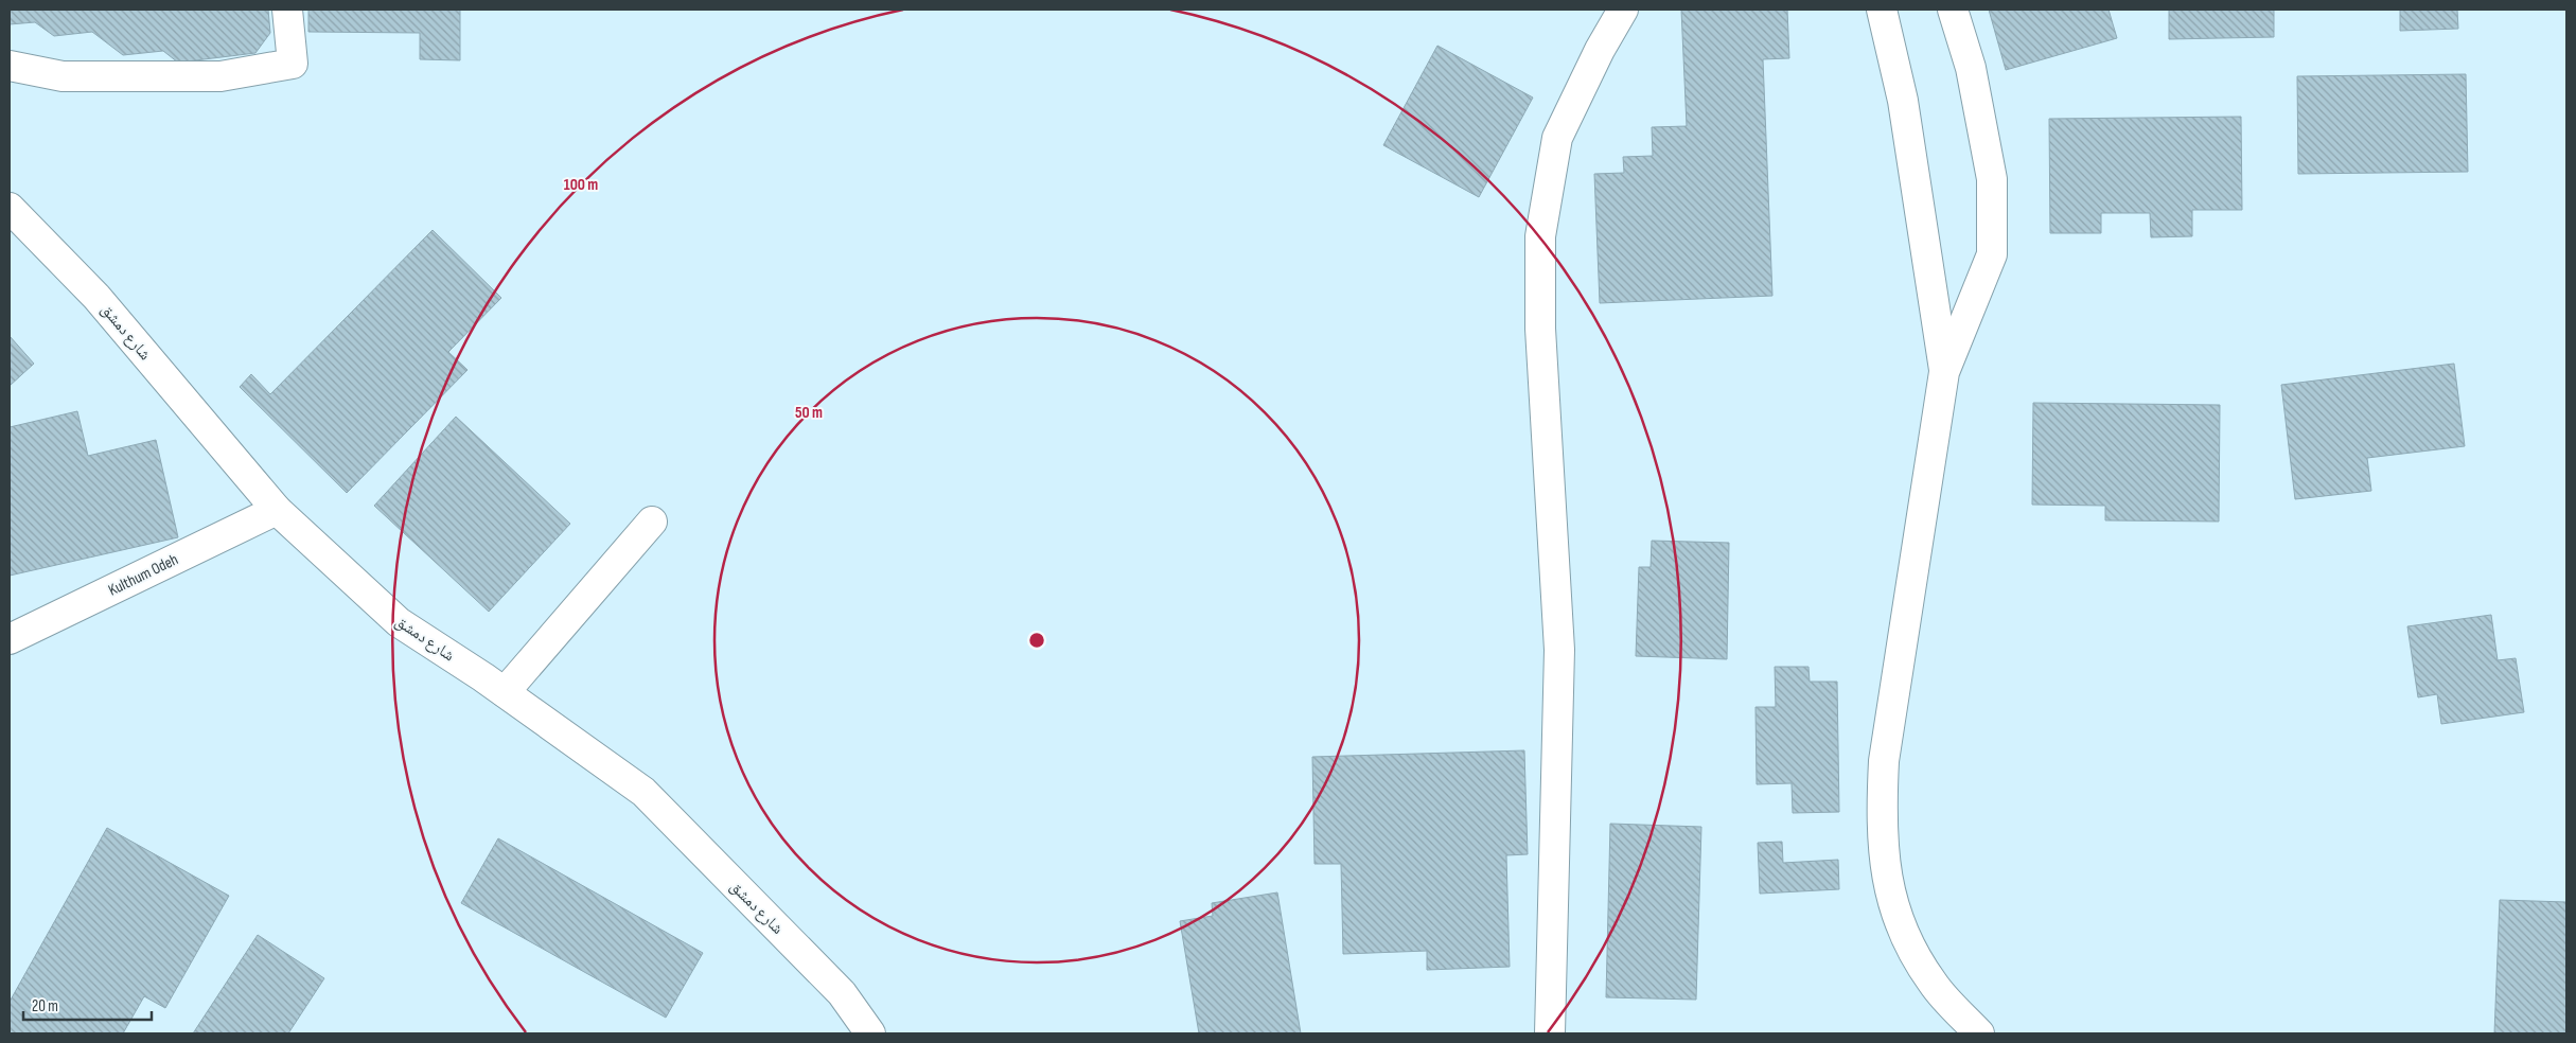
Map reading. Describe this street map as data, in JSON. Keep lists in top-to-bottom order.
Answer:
{
  "streets": {
    "street": ["شارع دمشق", "Kulthum Odeh"]
  },
  "crossings": [
    ["شارع دمشق", "Kulthum Odeh"]
  ],
  "scale_bar": "20 m",
  "rings": ["100 m", "50 m"]
}
